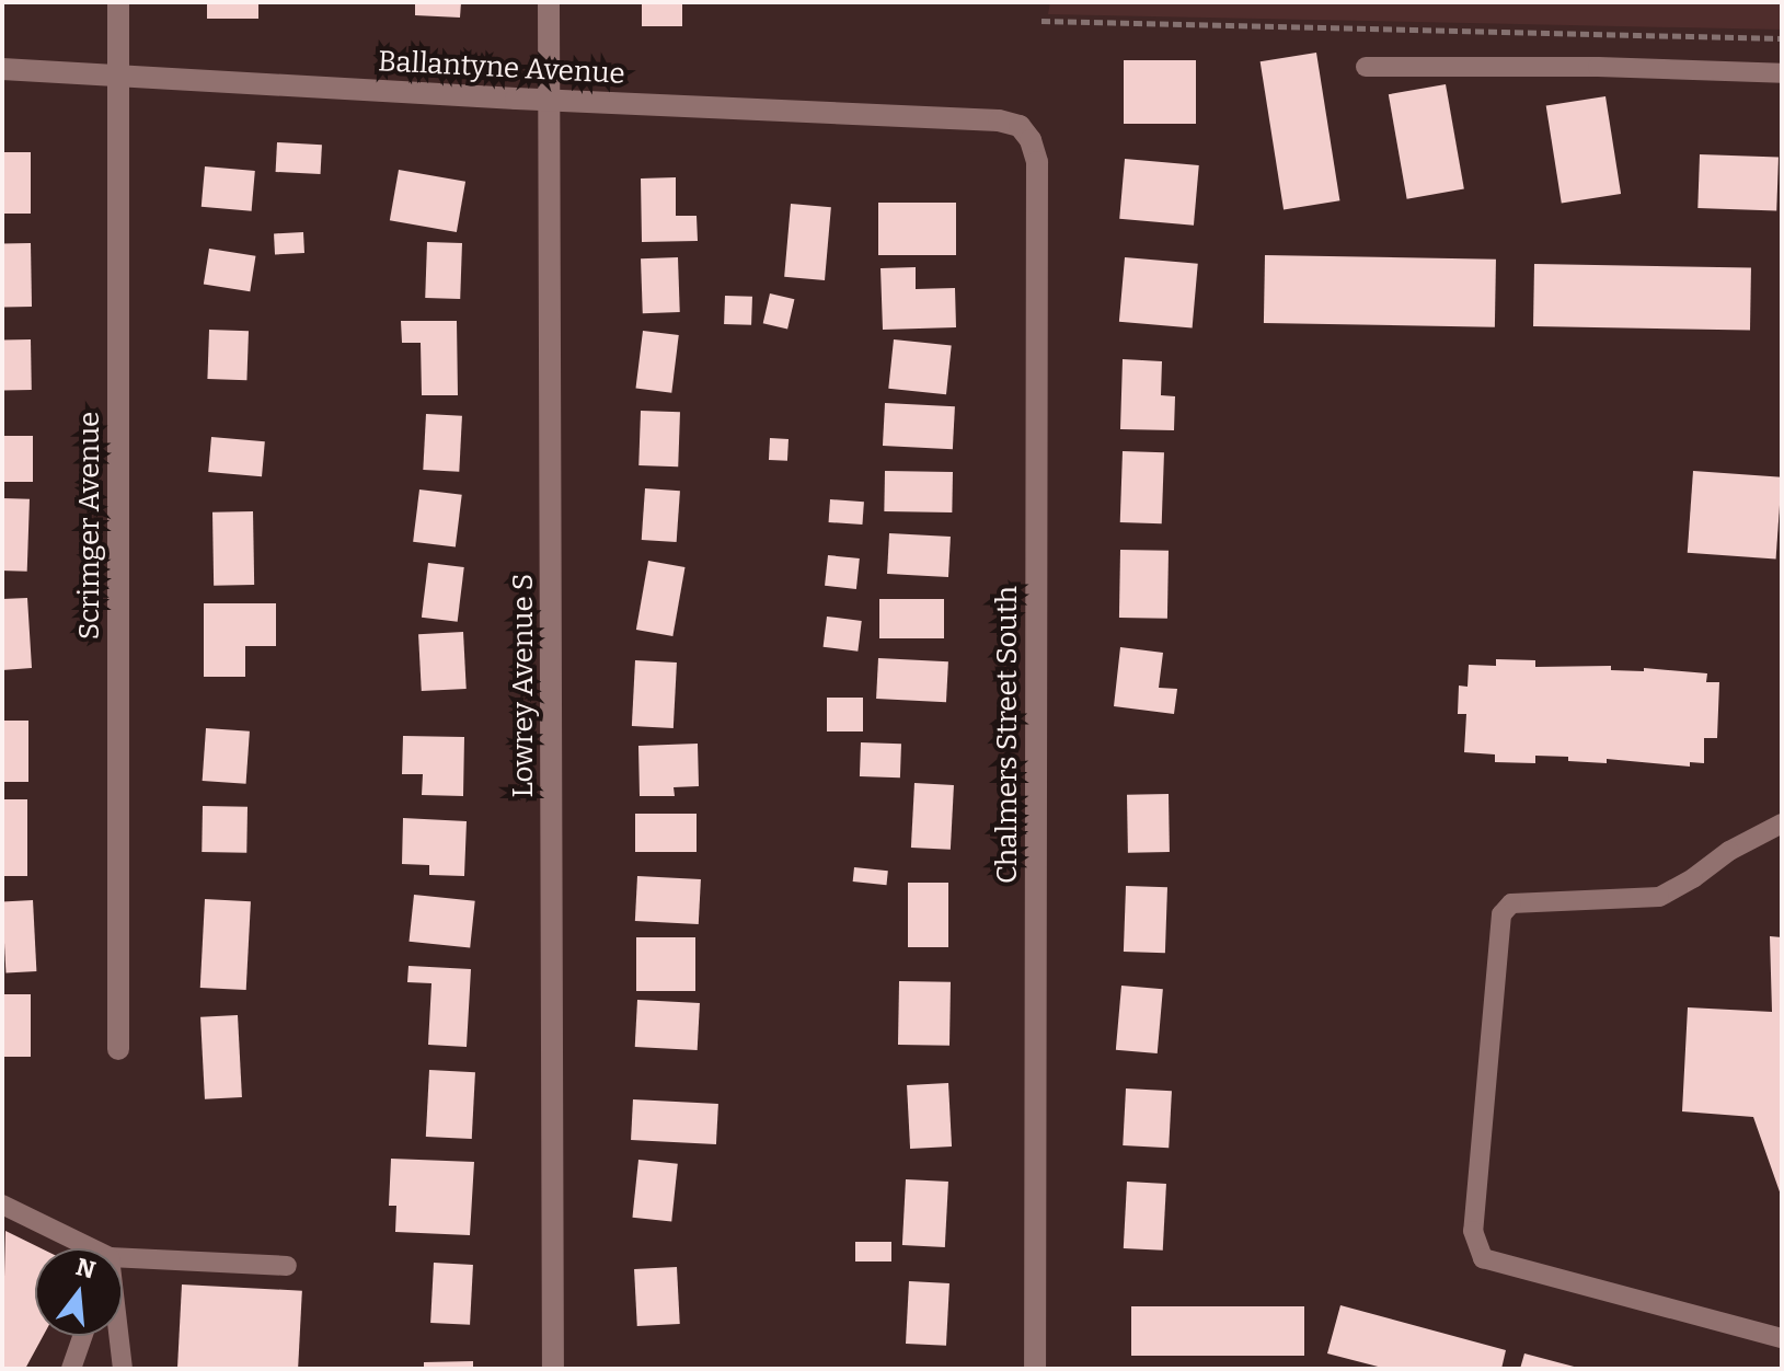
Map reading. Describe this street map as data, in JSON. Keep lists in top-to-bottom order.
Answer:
{
  "streets": {
    "street": [
      "Ballantyne Avenue",
      "Scrimger Avenue",
      "Lowrey Avenue S",
      "Chalmers Street South"
    ]
  },
  "crossings": [
    ["Ballantyne Avenue", "Scrimger Avenue"],
    ["Ballantyne Avenue", "Lowrey Avenue S"],
    ["Ballantyne Avenue", "Chalmers Street South"]
  ],
  "north": "top"
}
